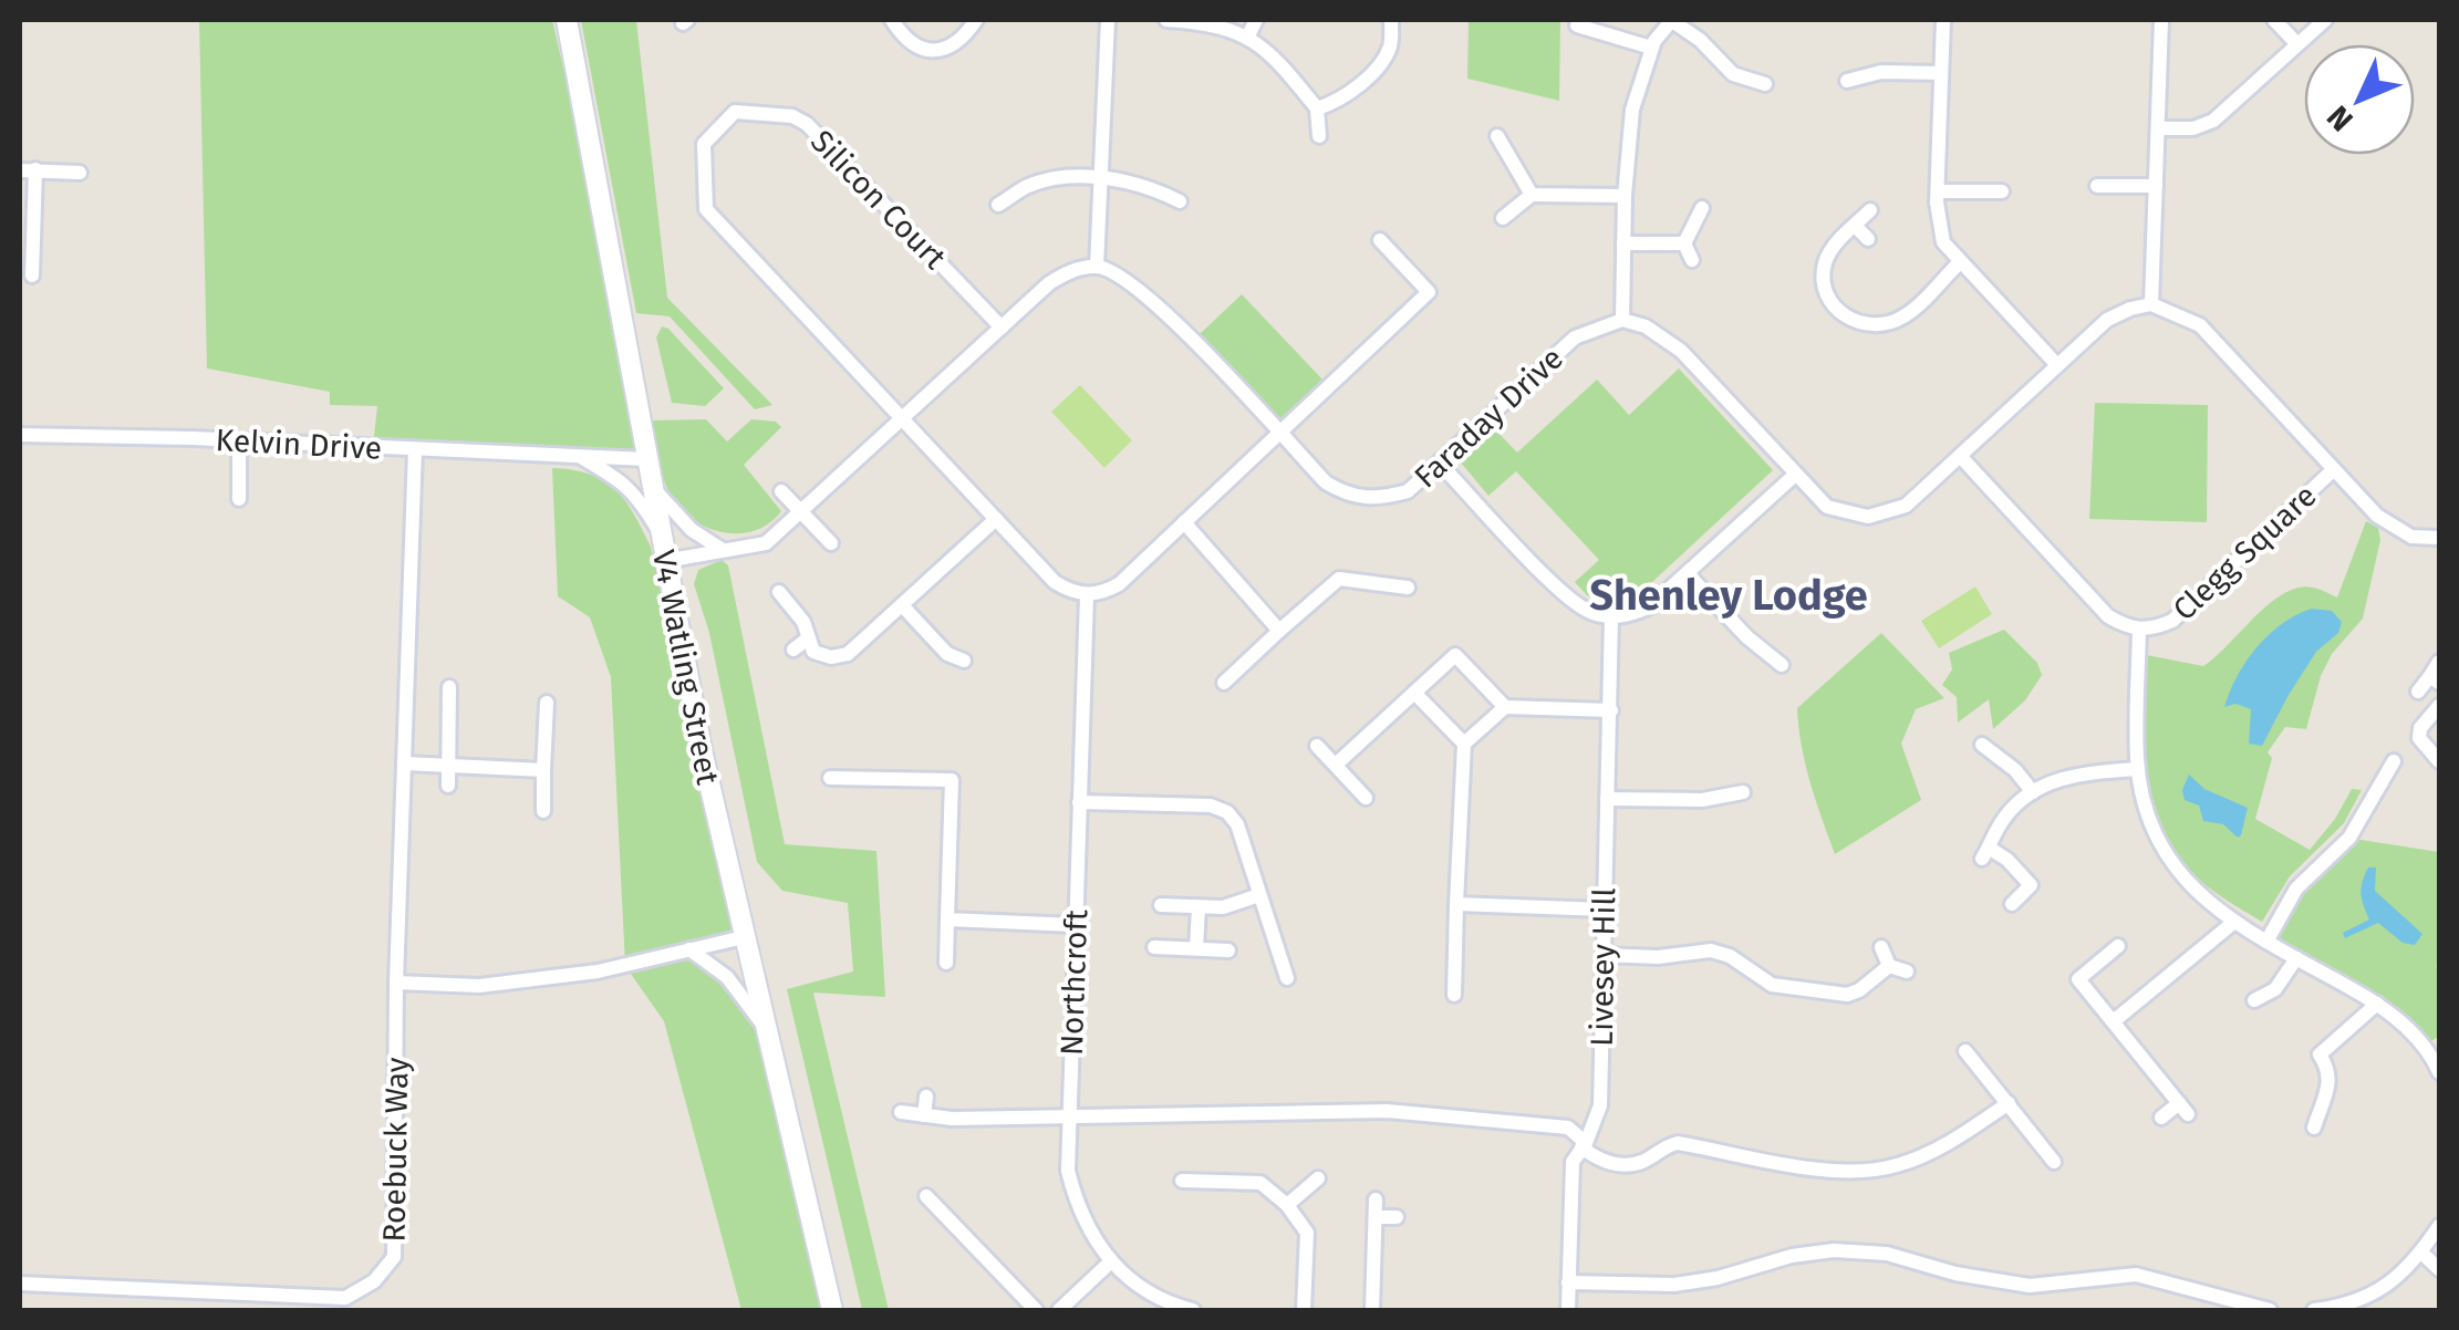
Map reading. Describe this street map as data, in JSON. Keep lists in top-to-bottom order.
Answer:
{
  "streets": {
    "street": [
      "Silicon Court",
      "Faraday Drive",
      "Kelvin Drive",
      "Clegg Square",
      "V4 Watling Street",
      "Livesey Hill",
      "Northcroft",
      "Roebuck Way"
    ]
  },
  "crossings": [
    ["Kelvin Drive", "V4 Watling Street"],
    ["Kelvin Drive", "Roebuck Way"]
  ],
  "districts": ["Shenley Lodge"],
  "north": "bottom left"
}
